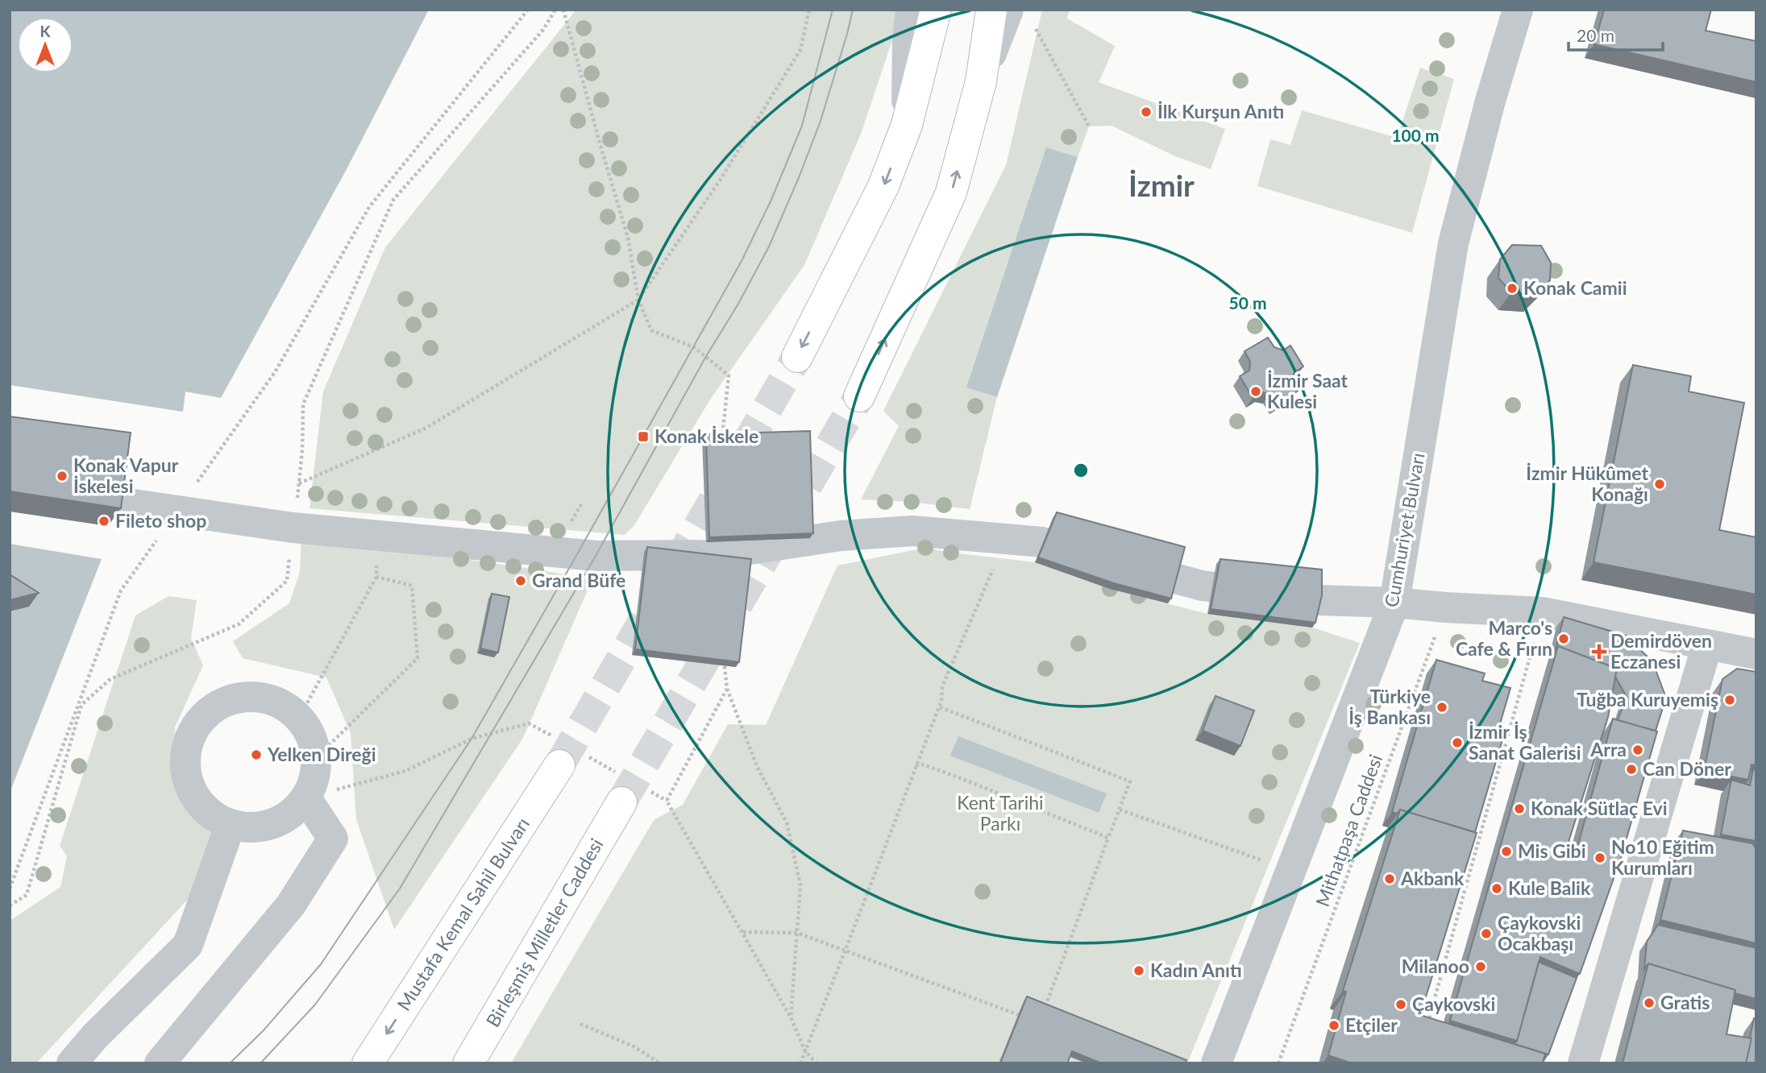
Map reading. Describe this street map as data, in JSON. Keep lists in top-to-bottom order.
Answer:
{
  "streets": {
    "main road": ["Mustafa Kemal Sahil Bulvarı", "Birleşmiş Milletler Caddesi"],
    "street": ["Cumhuriyet Bulvarı"],
    "path": ["Mithatpaşa Caddesi"]
  },
  "one_way": ["Mustafa Kemal Sahil Bulvarı"],
  "districts": ["İzmir"],
  "parks": ["Kent Tarihi Parkı"],
  "places": {
    "other": [
      "İlk Kurşun Anıtı",
      "Konak Camii",
      "İzmir Saat Kulesi",
      "Konak Vapur İskelesi",
      "İzmir Hükûmet Konağı",
      "Fileto shop",
      "Grand Büfe",
      "Marco's Cafe & Fırın",
      "Tuğba Kuruyemiş",
      "Türkiye İş Bankası",
      "İzmir İş Sanat Galerisi",
      "Arra",
      "Yelken Direği",
      "Can Döner",
      "Konak Sütlaç Evi",
      "Mis Gibi",
      "No10 Eğitim Kurumları",
      "Akbank",
      "Kule Balik",
      "Çaykovski Ocakbaşı",
      "Milanoo",
      "Kadın Anıtı",
      "Gratis",
      "Çaykovski",
      "Etçiler"
    ],
    "transit": ["Konak İskele"],
    "health": ["Demirdöven Eczanesi"]
  },
  "scale_bar": "20 m",
  "north": "top",
  "rings": ["100 m", "50 m"]
}
